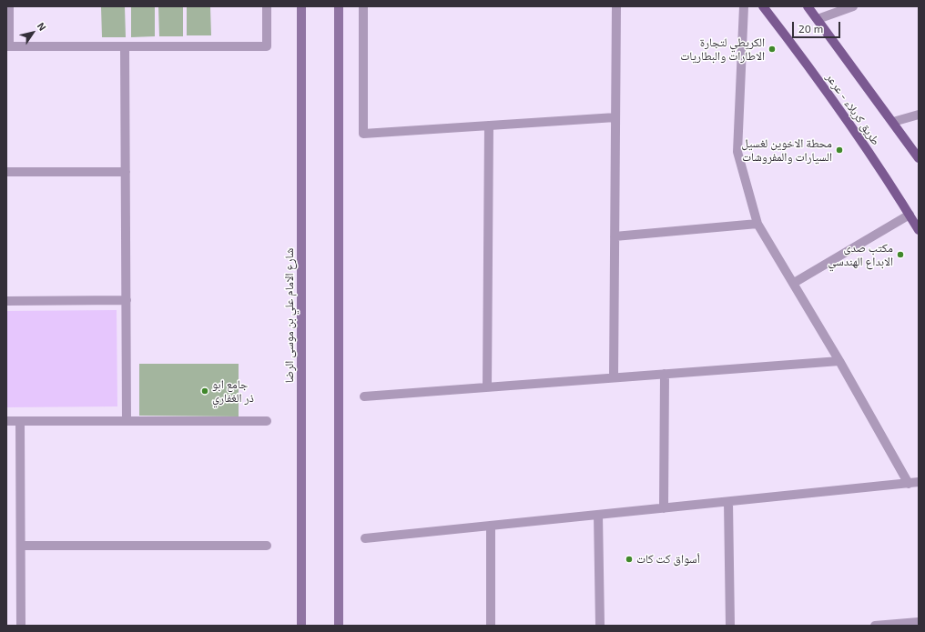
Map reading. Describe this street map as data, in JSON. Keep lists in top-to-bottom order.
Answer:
{
  "streets": {
    "main road": ["طريق كربلاء - عرعر", "شارع الامام علي بن موسى الرضا"]
  },
  "places": [
    "الكريطي لتجارة الاطارات والبطاريات",
    "محطة الاخوين لغسيل السيارات والمفروشات",
    "مكتب صدى الابداع الهندسي",
    "جامع ابو ذر الغفاري",
    "أسواق كت كات"
  ],
  "scale_bar": "20 m",
  "north": "top right"
}
